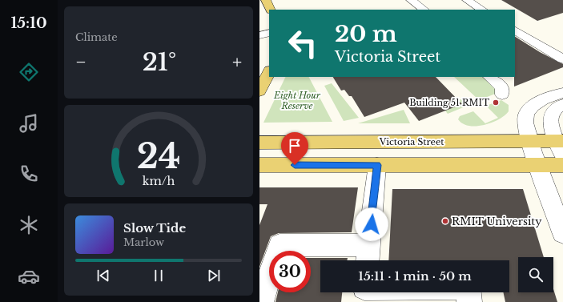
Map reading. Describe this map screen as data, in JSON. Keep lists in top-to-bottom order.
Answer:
{
  "streets": {
    "main road": ["Victoria Street"]
  },
  "parks": ["Eight Hour Reserve"],
  "places": ["Building 51 RMIT", "RMIT University"],
  "page": {
    "tabs": "15:10",
    "tile": "Climate",
    "turn": ["20 m", "Victoria Street"],
    "heat": ["−", "21°", "+"],
    "song": ["Slow Tide", "Marlow"],
    "limit": "30",
    "trip": "15:11 · 1 min · 50 m",
    "gauge": ["24", "km/h"]
  }
}
